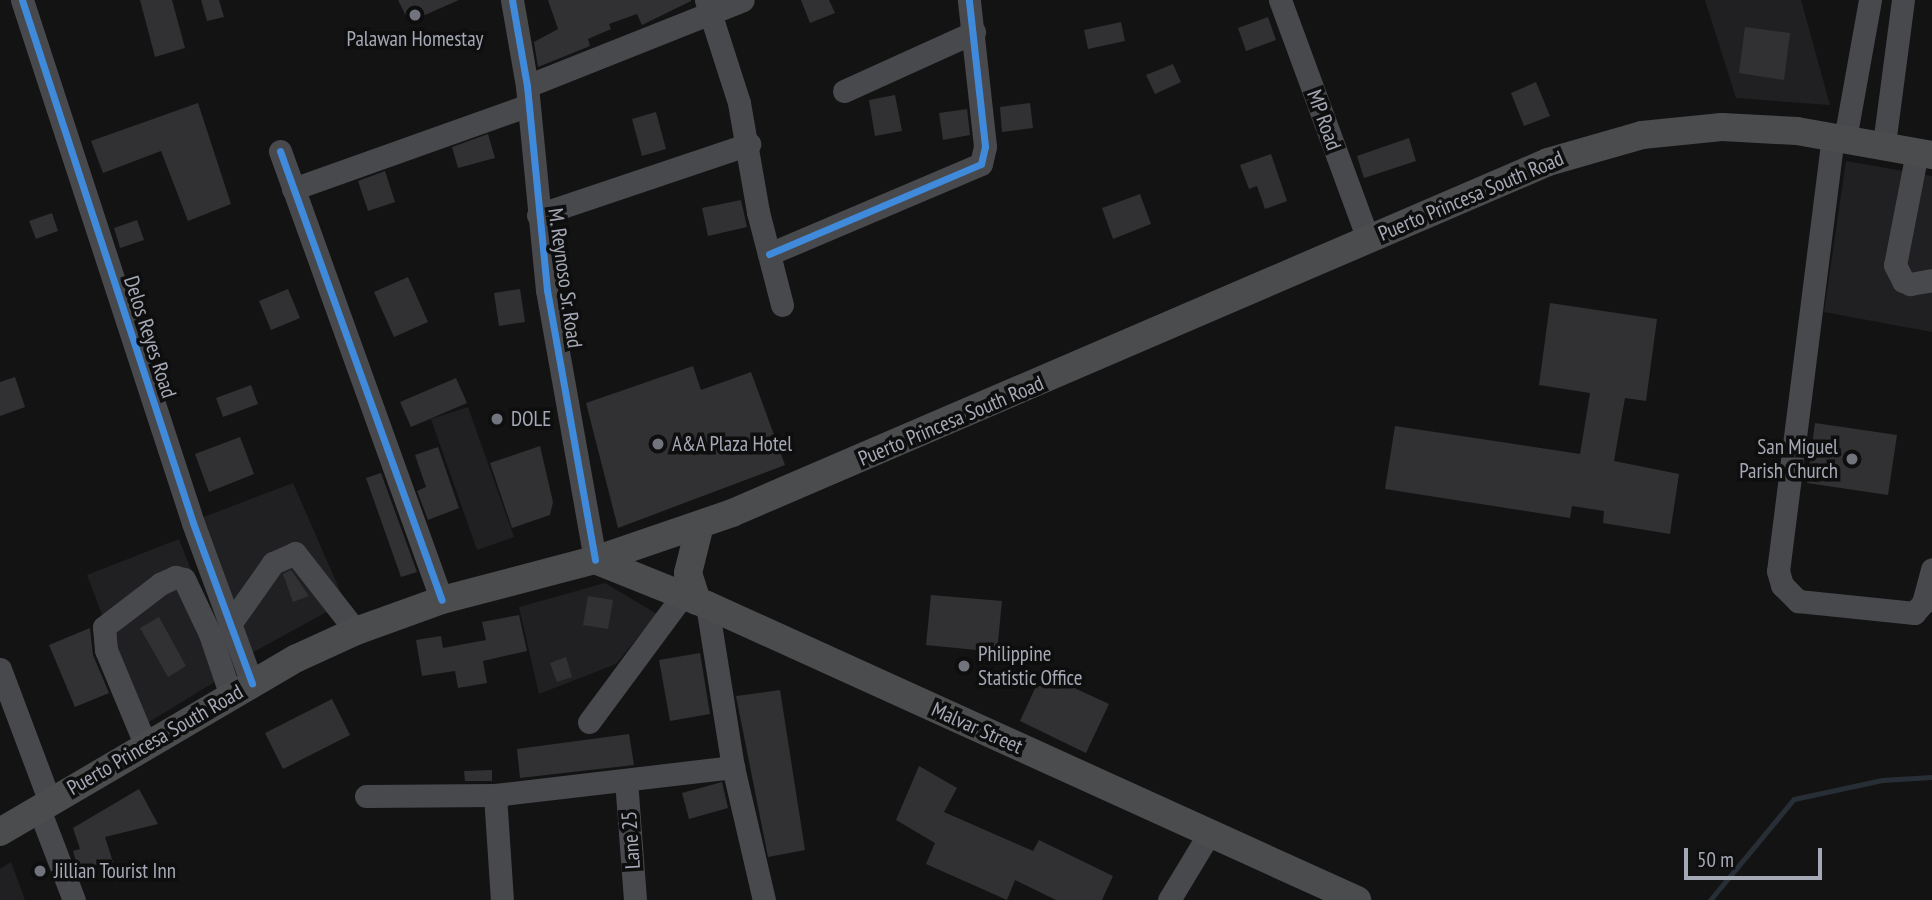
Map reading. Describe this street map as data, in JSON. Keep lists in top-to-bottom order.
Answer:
{
  "streets": {
    "main road": ["Puerto Princesa South Road", "Malvar Street"],
    "street": [
      "MP Road",
      "M. Reynoso Sr. Road",
      "Delos Reyes Road",
      "Lane 25"
    ]
  },
  "crossings": [
    ["MP Road", "Puerto Princesa South Road"],
    ["Puerto Princesa South Road", "M. Reynoso Sr. Road"],
    ["Puerto Princesa South Road", "Delos Reyes Road"],
    ["Puerto Princesa South Road", "Malvar Street"],
    ["M. Reynoso Sr. Road", "Malvar Street"]
  ],
  "places": [
    "Palawan Homestay",
    "DOLE",
    "A&A Plaza Hotel",
    "San Miguel Parish Church",
    "Philippine Statistic Office",
    "Jillian Tourist Inn"
  ],
  "scale_bar": "50 m"
}
